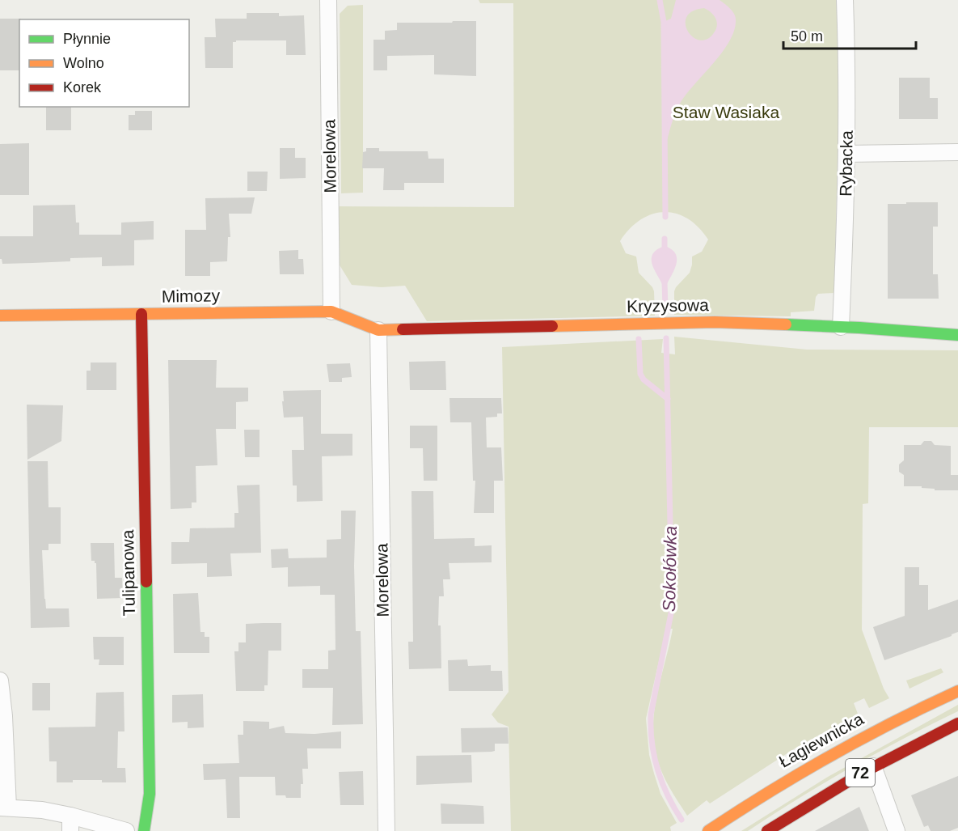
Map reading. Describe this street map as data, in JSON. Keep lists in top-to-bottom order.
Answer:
{
  "streets": {
    "street": [
      "Morelowa",
      "Rybacka",
      "Mimozy",
      "Kryzysowa",
      "Tulipanowa",
      "Łagiewnicka",
      "72"
    ]
  },
  "crossings": [
    ["Morelowa", "Mimozy"],
    ["Morelowa", "Kryzysowa"],
    ["Rybacka", "Kryzysowa"],
    ["Mimozy", "Kryzysowa"],
    ["Mimozy", "Tulipanowa"]
  ],
  "water": ["Sokołówka"],
  "parks": ["Staw Wasiaka"],
  "legend": ["Płynnie", "Wolno", "Korek"],
  "scale_bar": "50 m"
}
